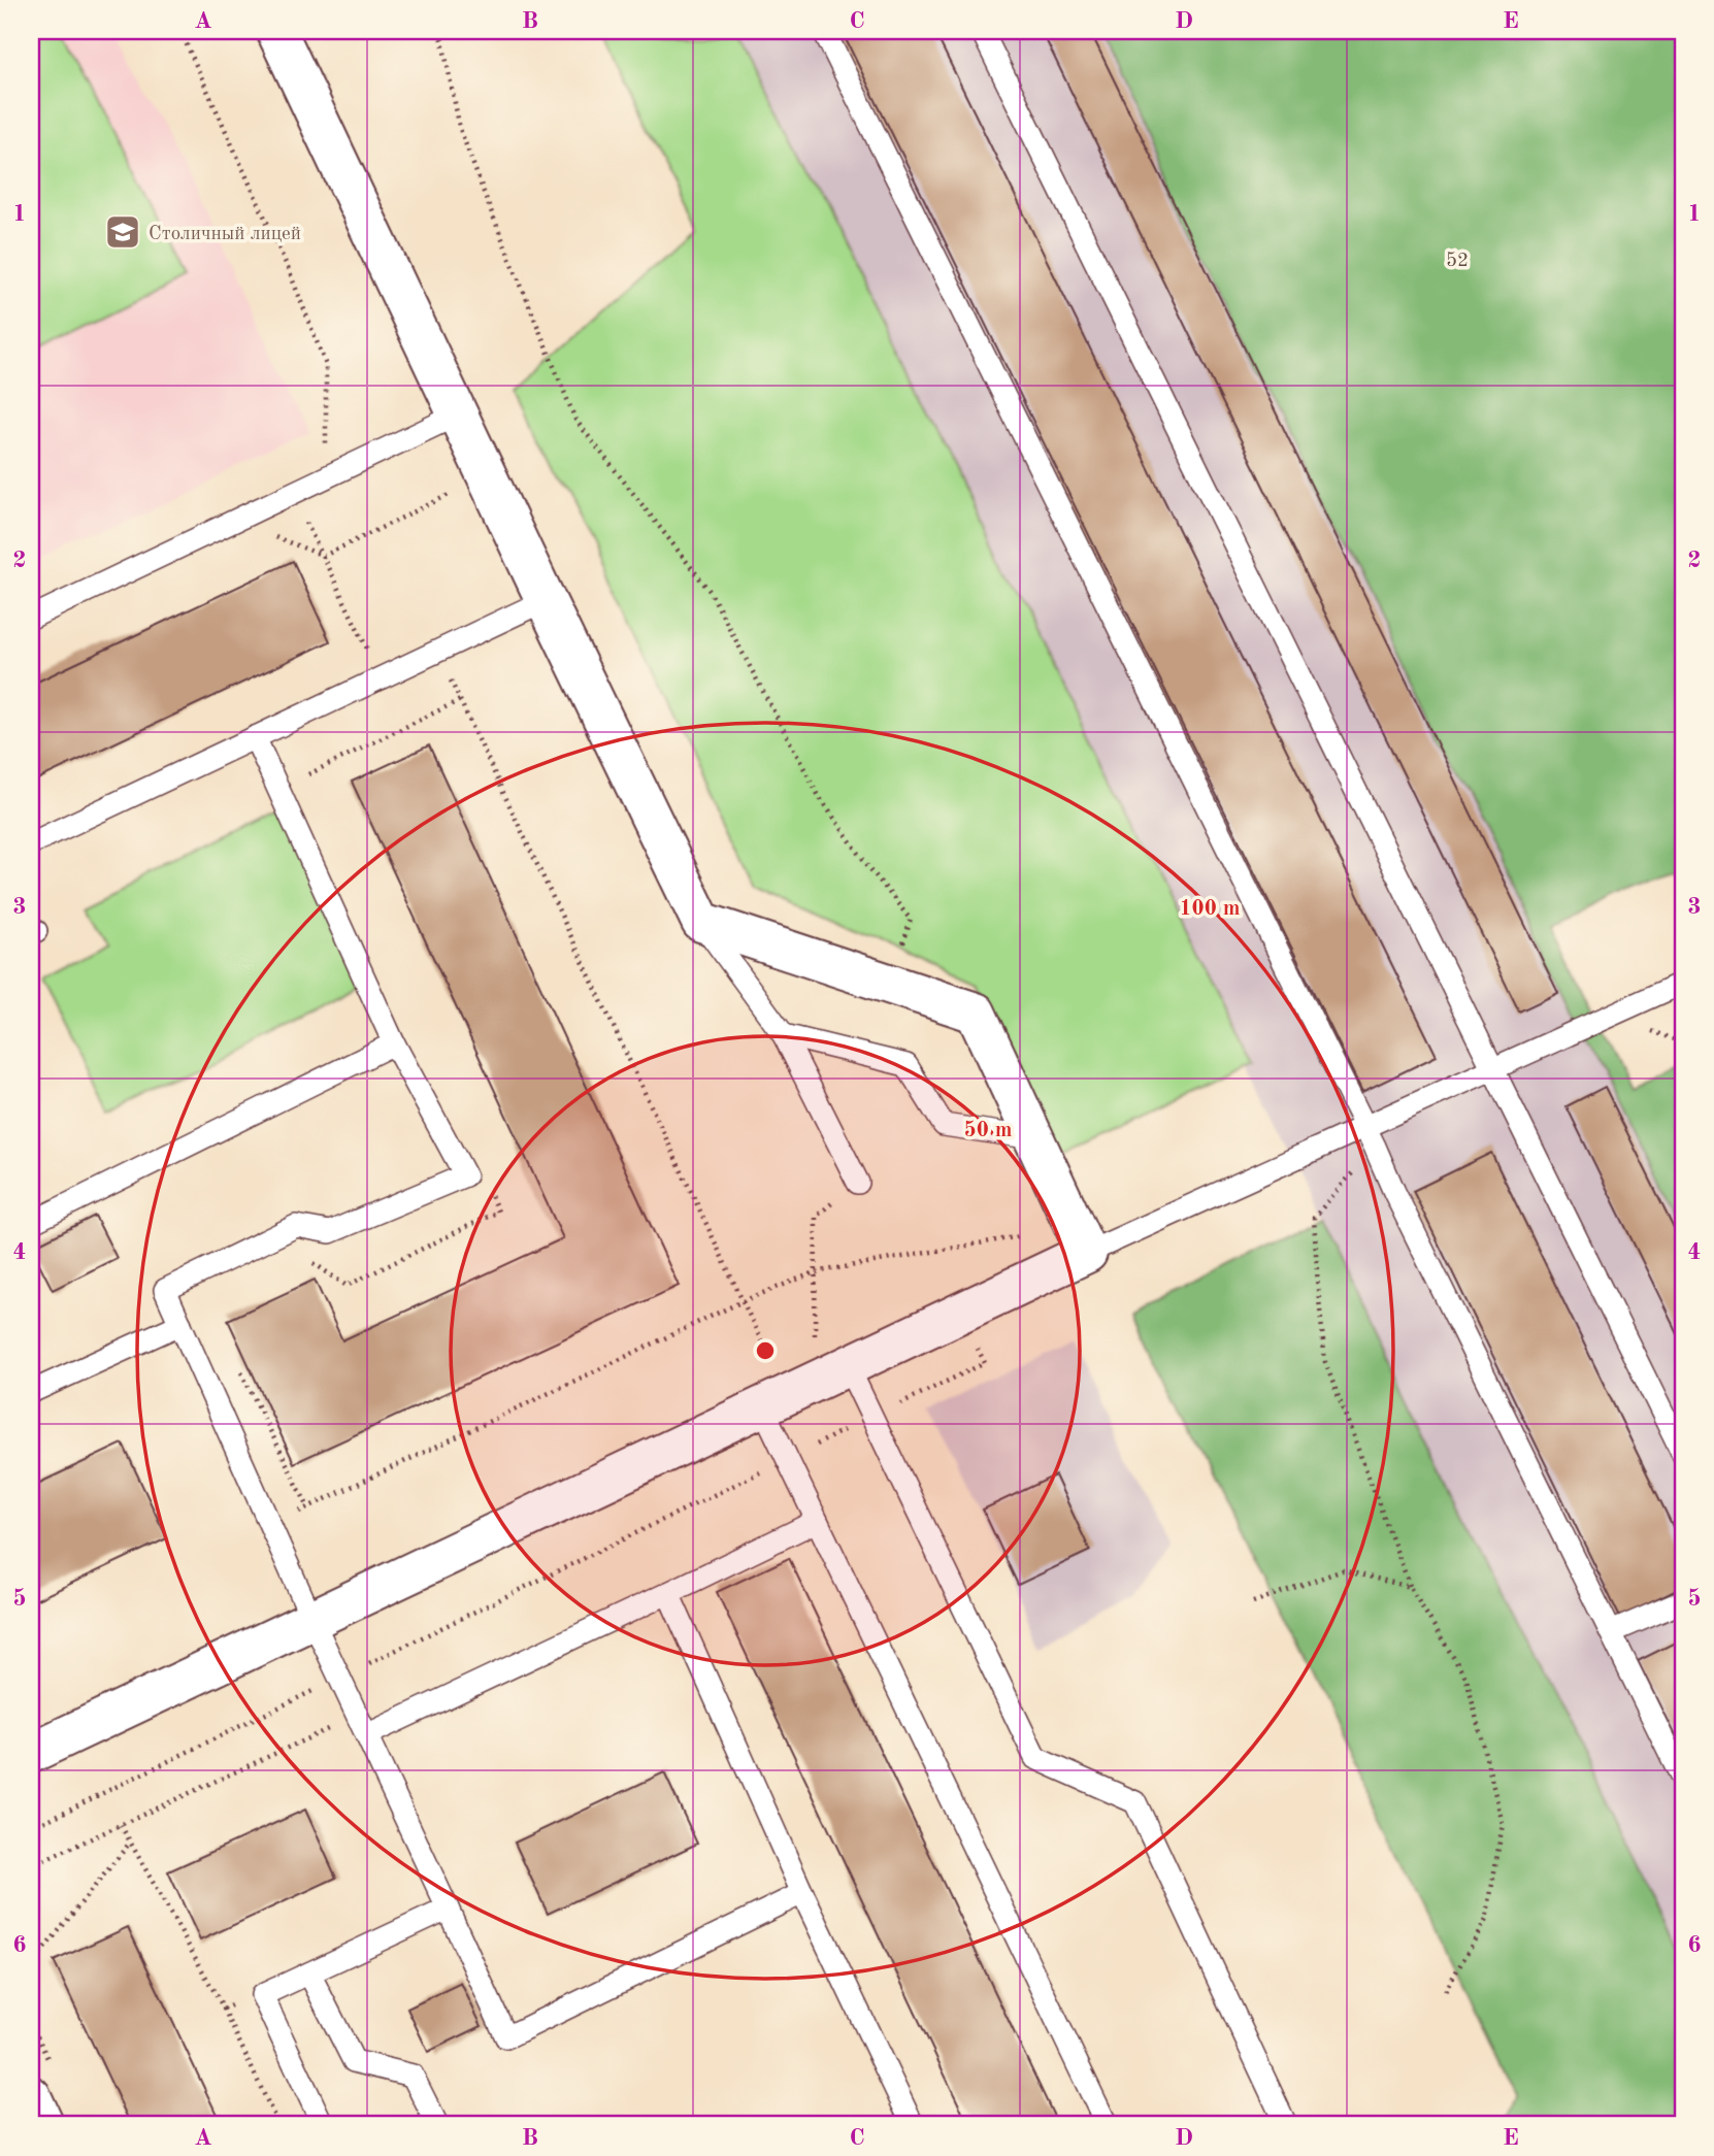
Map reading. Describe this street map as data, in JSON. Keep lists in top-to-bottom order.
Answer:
{
  "parks": ["52"],
  "places": {
    "school or university": ["Столичный лицей"]
  },
  "grid": {
    "columns": [
      "A",
      "B",
      "C",
      "D",
      "E"
    ],
    "rows": [
      "1",
      "2",
      "3",
      "4",
      "5",
      "6"
    ]
  },
  "rings": ["100 m", "50 m"]
}
